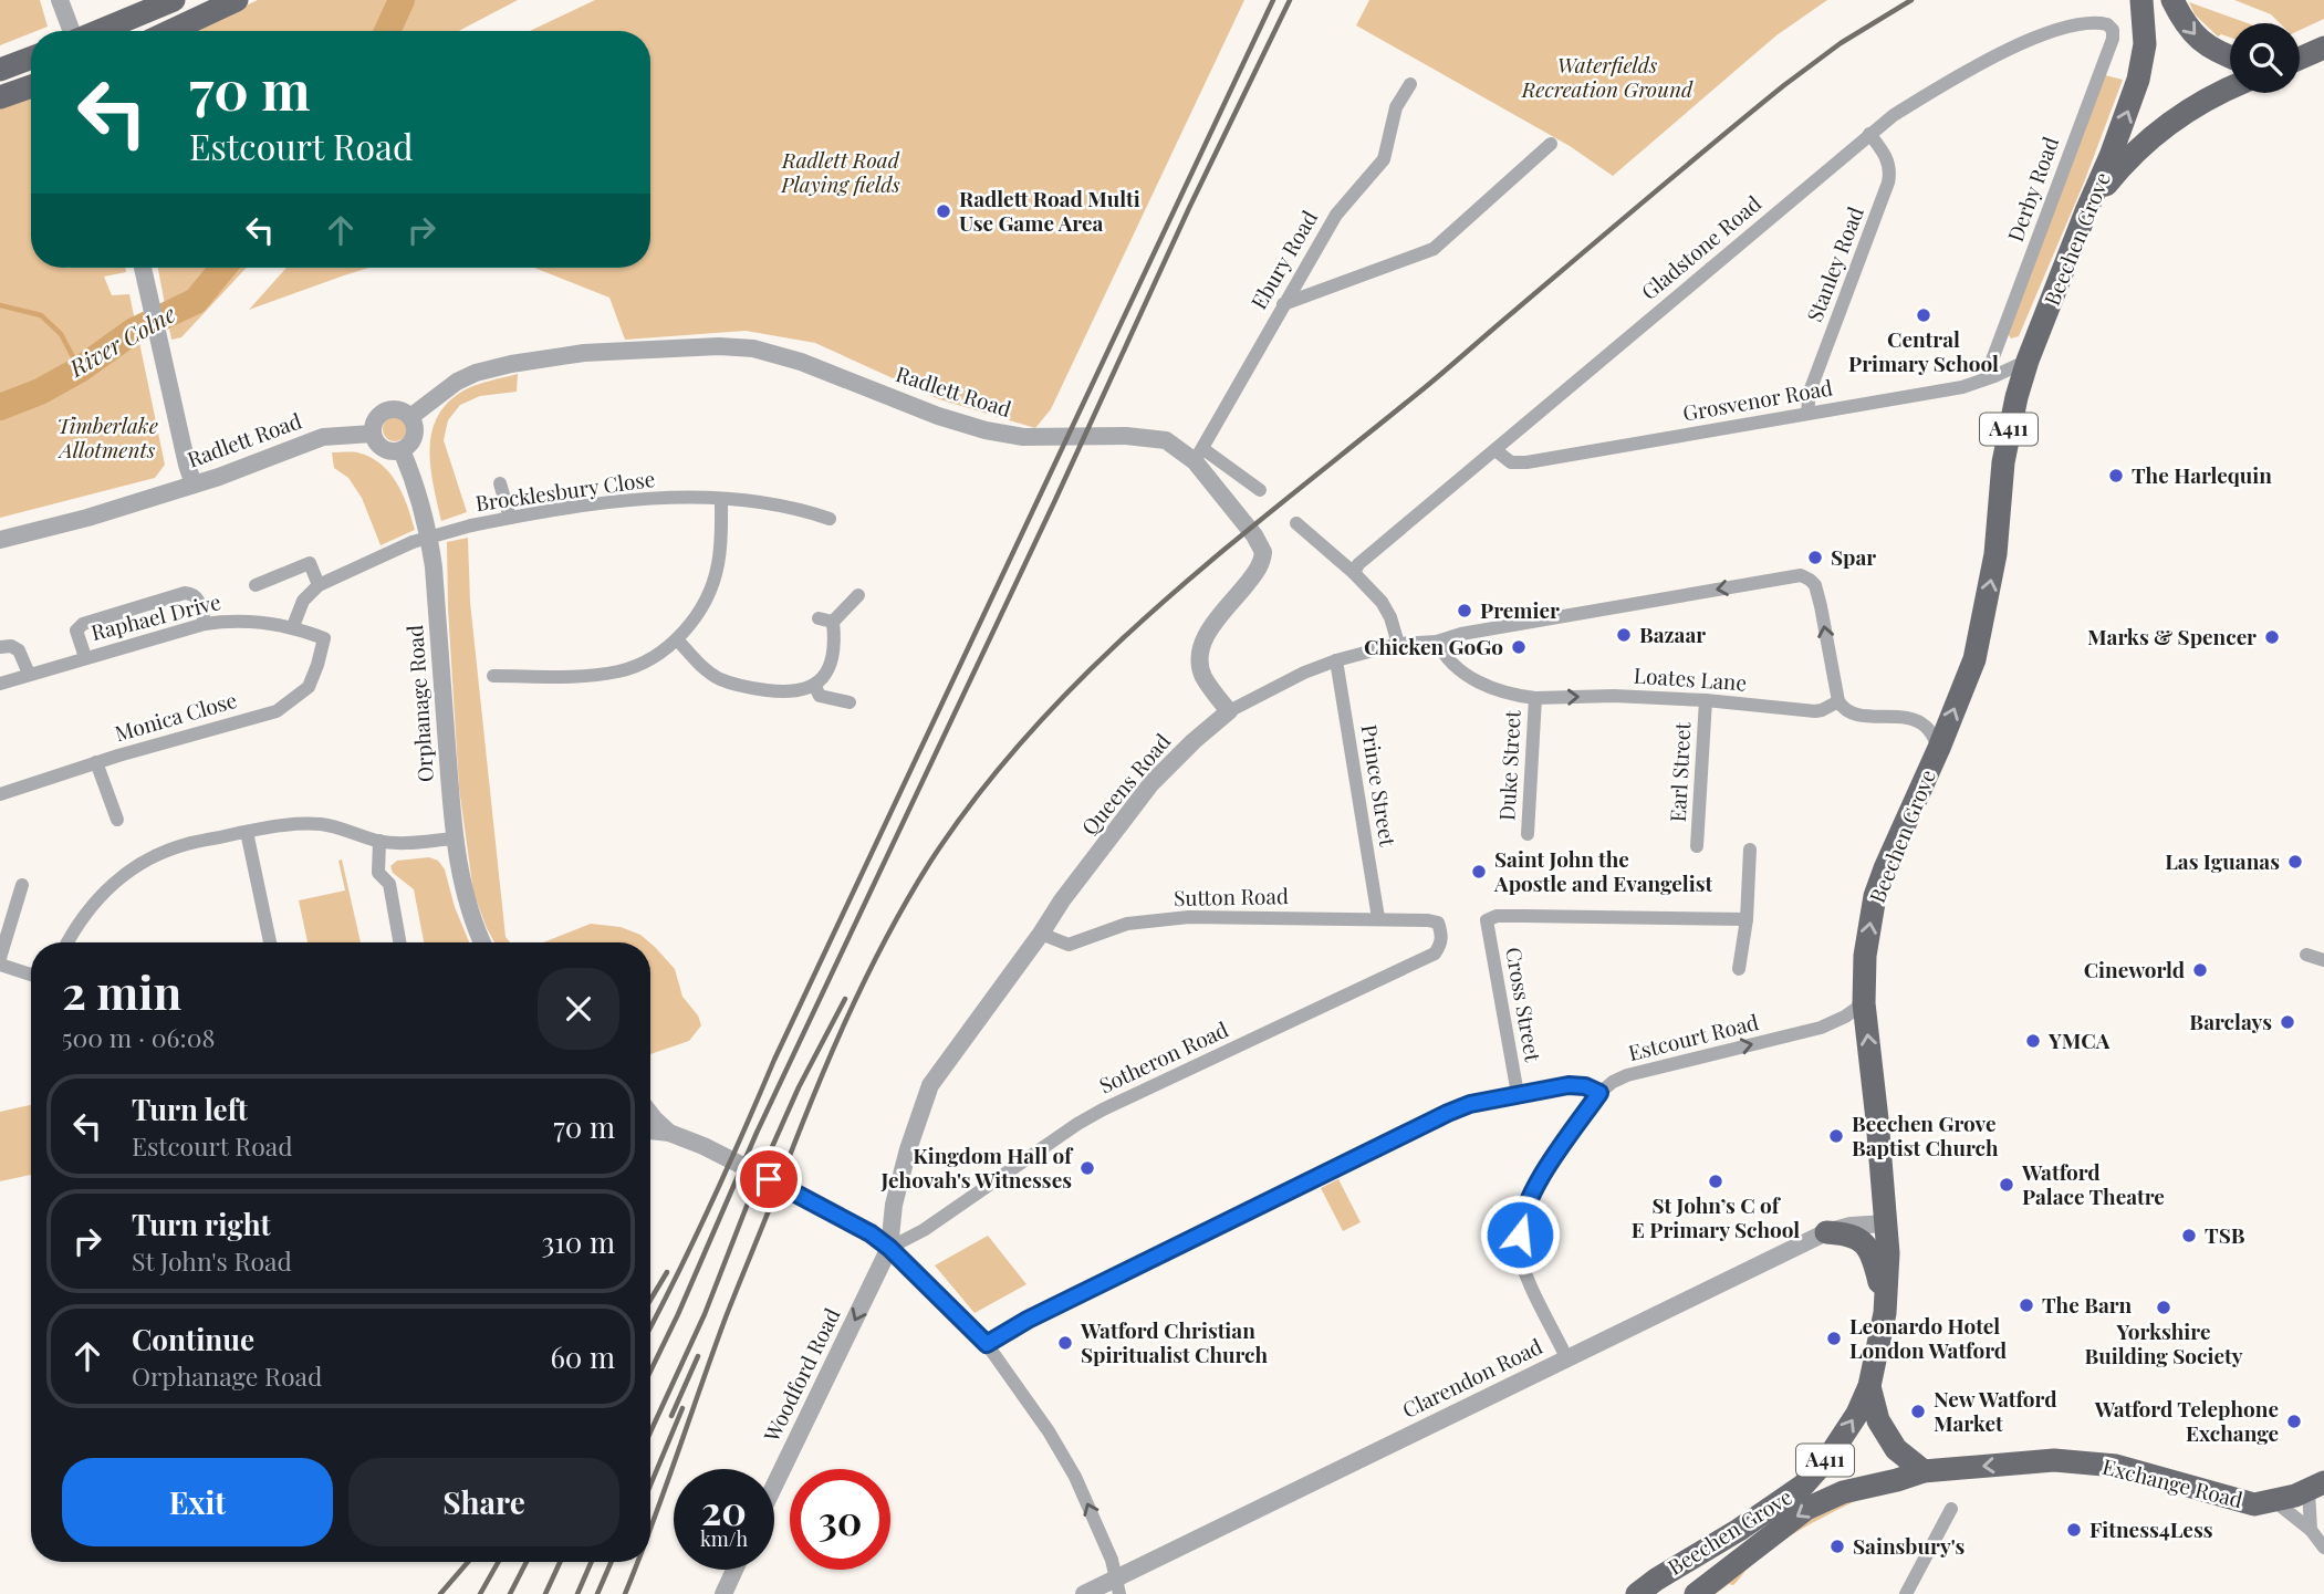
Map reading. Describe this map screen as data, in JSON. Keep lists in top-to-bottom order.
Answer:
{
  "streets": {
    "main road": ["Beechen Grove", "A411", "Exchange Road"],
    "street": [
      "Derby Road",
      "Gladstone Road",
      "Ebury Road",
      "Stanley Road",
      "Radlett Road",
      "Grosvenor Road",
      "Brocklesbury Close",
      "Raphael Drive",
      "Loates Lane",
      "Orphanage Road",
      "Monica Close",
      "Duke Street",
      "Earl Street",
      "Queens Road",
      "Prince Street",
      "Sutton Road",
      "Cross Street",
      "Estcourt Road",
      "Sotheron Road",
      "Woodford Road",
      "Clarendon Road"
    ]
  },
  "crossings": [
    ["Derby Road", "Gladstone Road"],
    ["Beechen Grove", "Grosvenor Road"],
    ["Beechen Grove", "A411"],
    ["Beechen Grove", "Estcourt Road"],
    ["Beechen Grove", "Clarendon Road"],
    ["Beechen Grove", "Exchange Road"],
    ["Gladstone Road", "Stanley Road"],
    ["Gladstone Road", "Grosvenor Road"],
    ["Ebury Road", "Radlett Road"],
    ["Stanley Road", "Grosvenor Road"],
    ["Radlett Road", "Orphanage Road"],
    ["Radlett Road", "Queens Road"],
    ["A411", "Exchange Road"],
    ["Raphael Drive", "Monica Close"],
    ["Loates Lane", "Duke Street"],
    ["Loates Lane", "Earl Street"],
    ["Loates Lane", "Queens Road"],
    ["Queens Road", "Prince Street"],
    ["Queens Road", "Sutton Road"],
    ["Queens Road", "Sotheron Road"],
    ["Queens Road", "Woodford Road"],
    ["Prince Street", "Sutton Road"],
    ["Sutton Road", "Sotheron Road"],
    ["Sotheron Road", "Woodford Road"]
  ],
  "one_way": [
    "Loates Lane",
    "Estcourt Road",
    "Woodford Road",
    "Exchange Road"
  ],
  "water": ["River Colne"],
  "parks": ["Waterfields Recreation Ground", "Radlett Road Playing fields", "Timberlake Allotments"],
  "places": [
    "Radlett Road Multi Use Game Area",
    "Central Primary School",
    "The Harlequin",
    "Spar",
    "Premier",
    "Bazaar",
    "Marks & Spencer",
    "Chicken GoGo",
    "Las Iguanas",
    "Saint John the Apostle and Evangelist",
    "Cineworld",
    "Barclays",
    "YMCA",
    "Beechen Grove Baptist Church",
    "Kingdom Hall of Jehovah's Witnesses",
    "St John’s C of E Primary School",
    "Watford Palace Theatre",
    "TSB",
    "The Barn",
    "Yorkshire Building Society",
    "Leonardo Hotel London Watford",
    "Watford Christian Spiritualist Church",
    "New Watford Market",
    "Watford Telephone Exchange",
    "Fitness4Less",
    "Sainsbury's"
  ],
  "page": {
    "turn": ["70 m", "Estcourt Road"],
    "heading": ["2 min", "500 m · 06:08"],
    "list": [
      {
        "name": "Turn left",
        "note": "Estcourt Road",
        "value": "70 m"
      },
      {
        "name": "Turn right",
        "note": "St John's Road",
        "value": "310 m"
      },
      {
        "name": "Continue",
        "note": "Orphanage Road",
        "value": "60 m"
      }
    ],
    "buttons": ["Exit", "Share"],
    "speed": "20 km/h",
    "limit": "30"
  }
}
